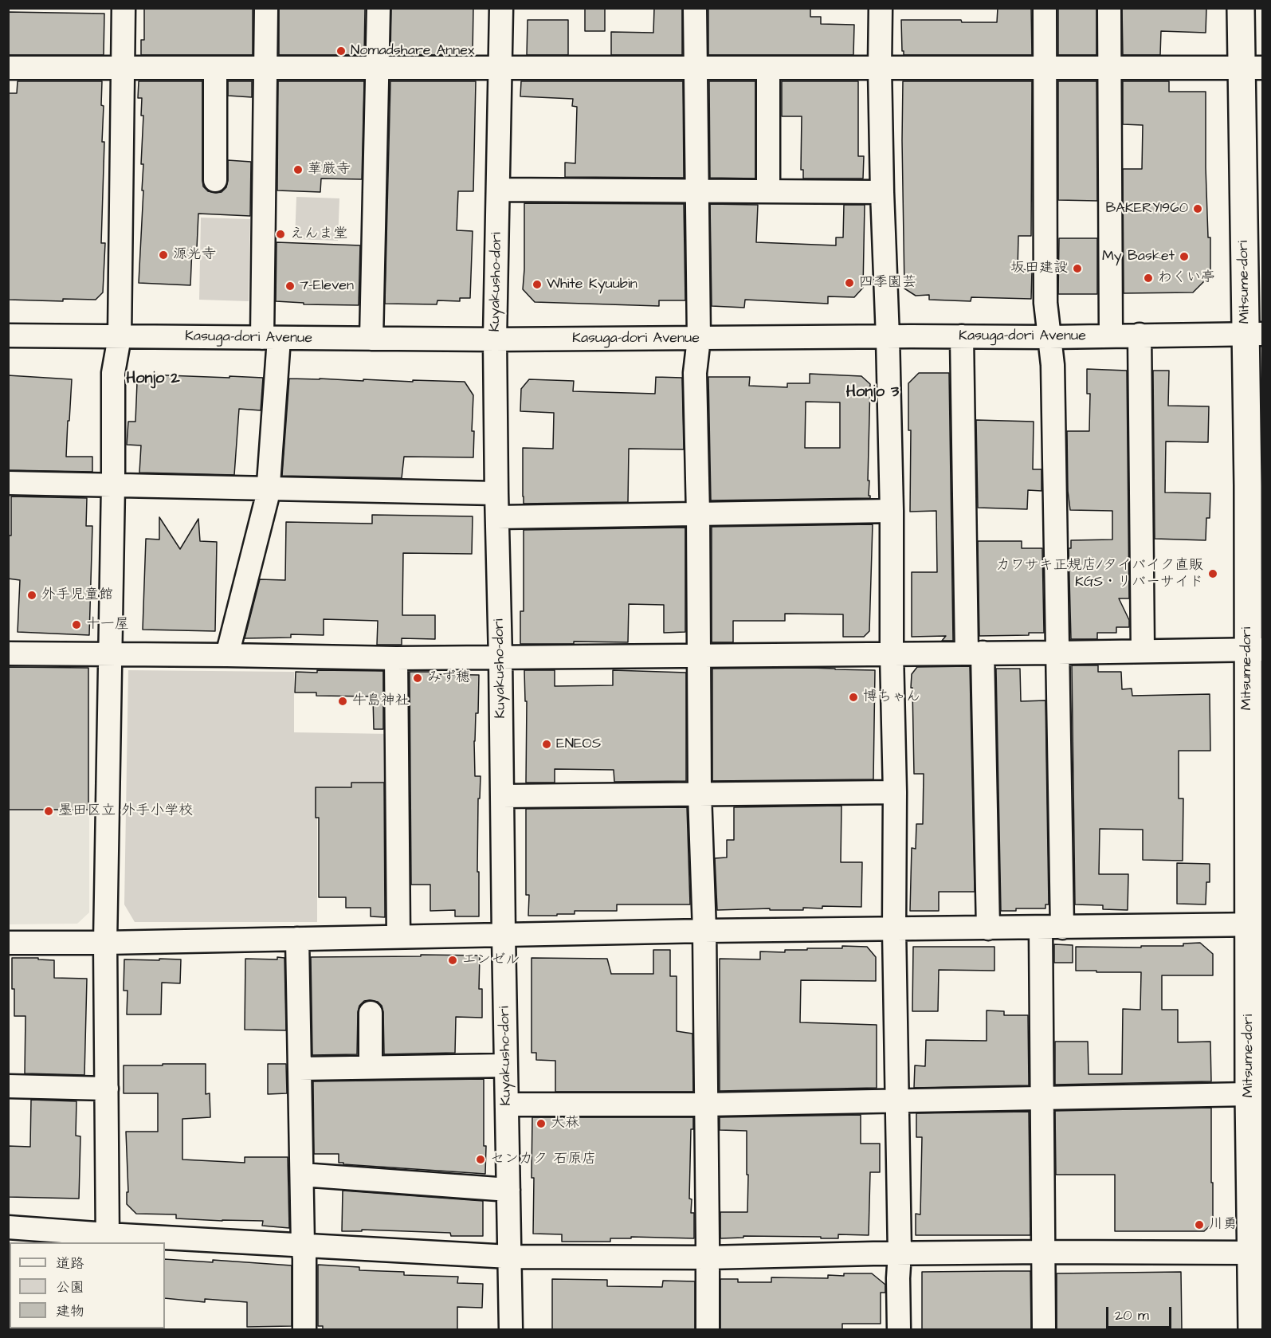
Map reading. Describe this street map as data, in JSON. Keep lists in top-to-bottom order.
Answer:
{
  "streets": {
    "main road": ["Mitsume-dori"],
    "street": ["Kuyakusho-dori", "Kasuga-dori Avenue"]
  },
  "crossings": [
    ["Kuyakusho-dori", "Kasuga-dori Avenue"],
    ["Mitsume-dori", "Kasuga-dori Avenue"]
  ],
  "districts": ["Honjo 2", "Honjo 3"],
  "places": [
    "Nomadshare Annex",
    "華厳寺",
    "BAKERY1960",
    "えんま堂",
    "源光寺",
    "My Basket",
    "坂田建設",
    "わくい亭",
    "四季園芸",
    "White Kyuubin",
    "7-Eleven",
    "カワサキ正規店/タイバイク直販 KGS・リバーサイド",
    "外手児童館",
    "十一屋",
    "みず穂",
    "博ちゃん",
    "牛島神社",
    "ENEOS",
    "墨田区立 外手小学校",
    "エンゼル",
    "大菻",
    "センカク 石原店",
    "川勇"
  ],
  "legend": ["道路", "公園", "建物"],
  "scale_bar": "20 m"
}
